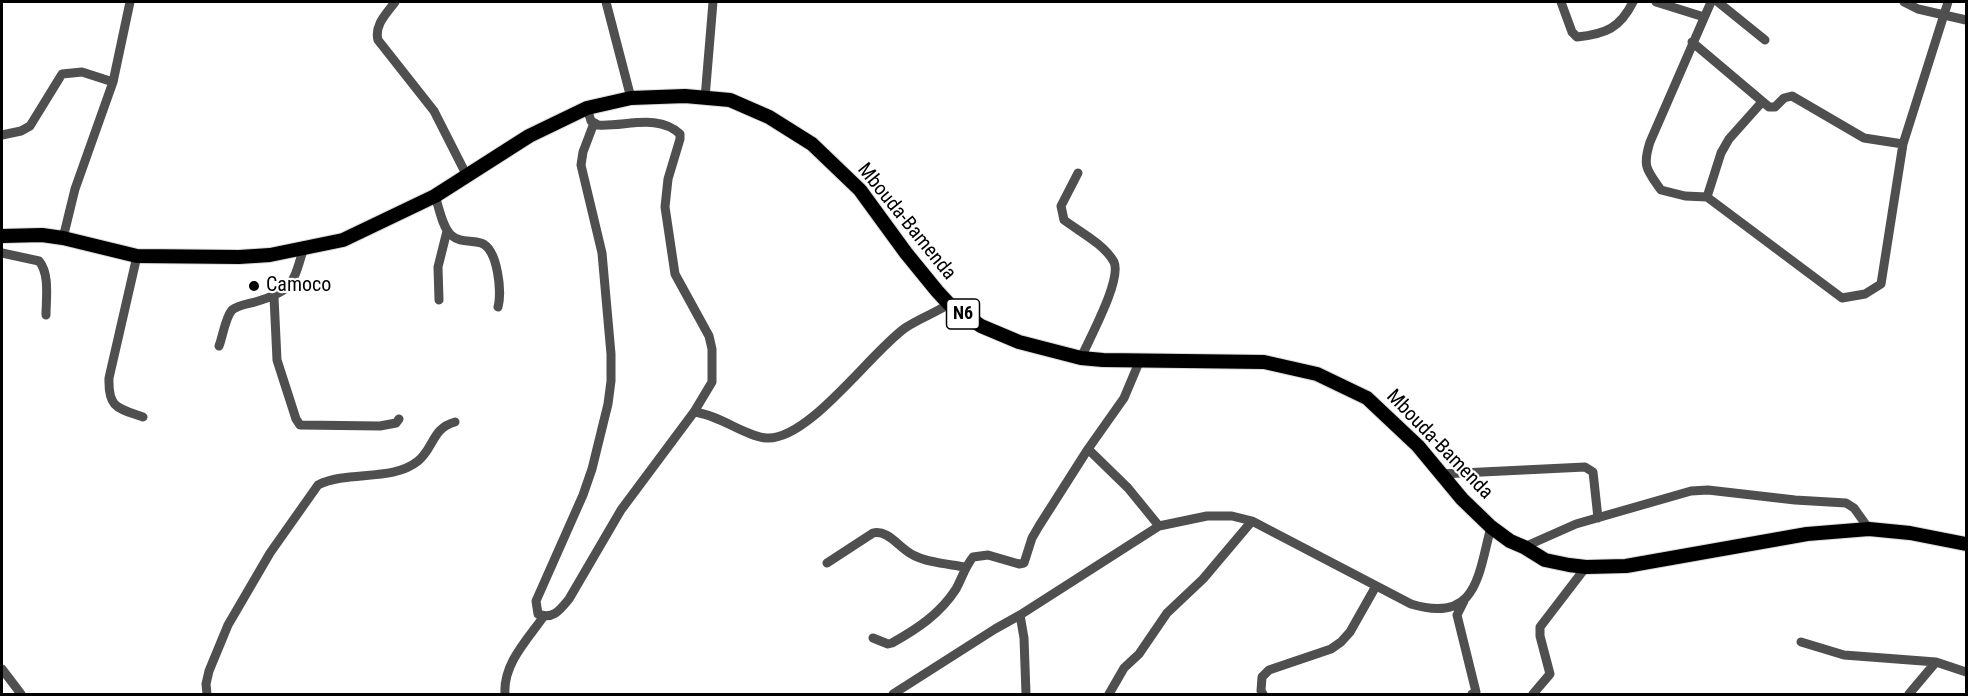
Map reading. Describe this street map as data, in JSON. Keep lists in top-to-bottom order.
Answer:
{
  "streets": {
    "highway": ["Mbouda-Bamenda", "N6"]
  },
  "places": ["Camoco"]
}
